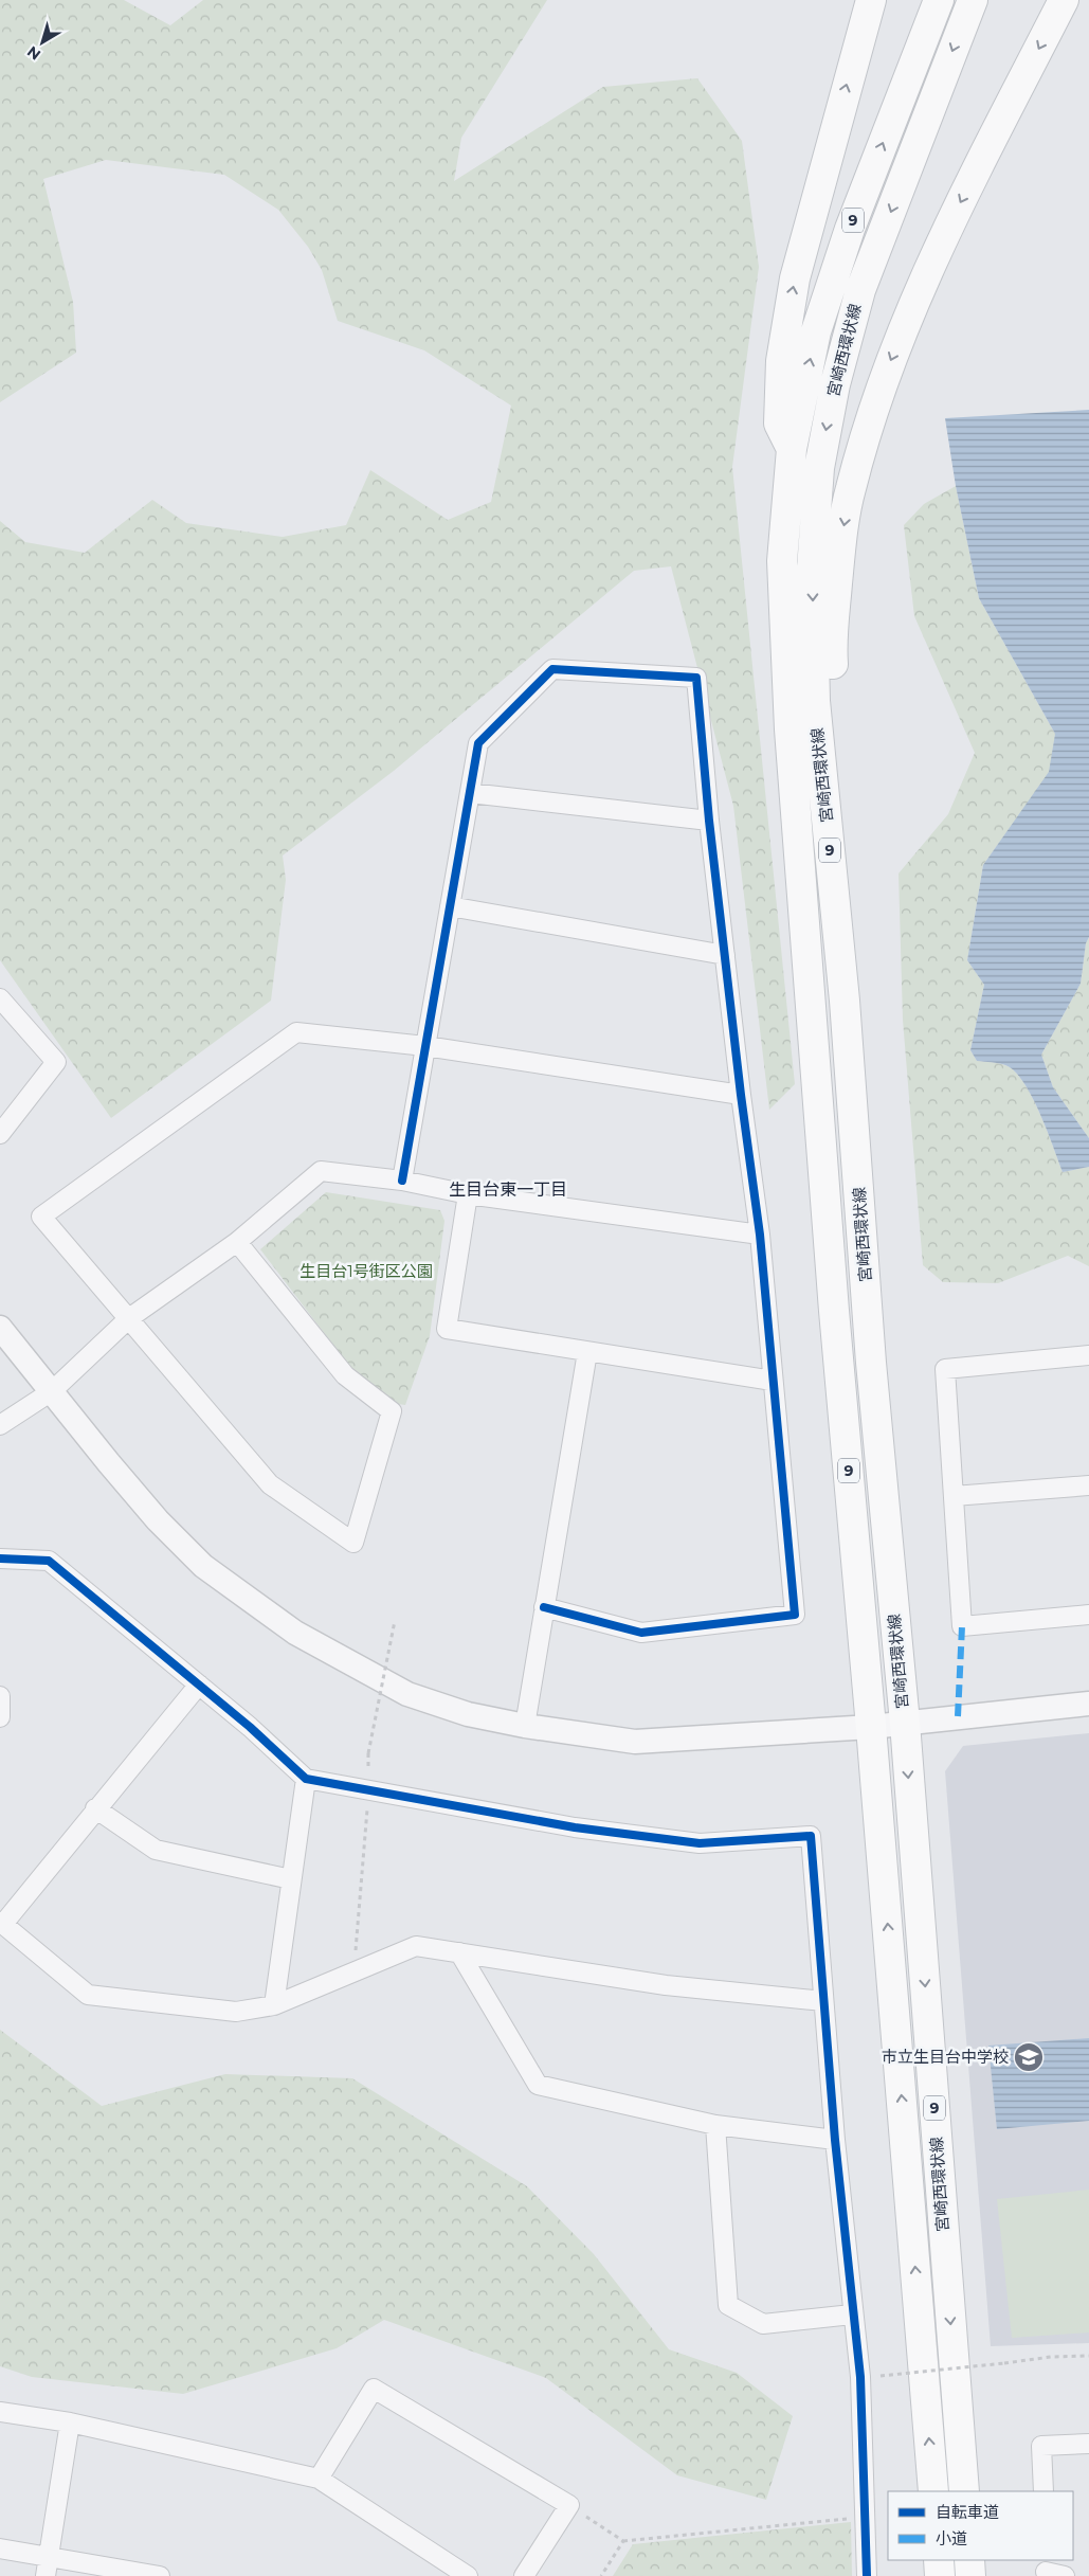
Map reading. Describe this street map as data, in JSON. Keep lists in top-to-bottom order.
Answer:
{
  "streets": {
    "main road": ["9", "宮崎西環状線"]
  },
  "districts": ["生目台東一丁目"],
  "parks": ["生目台1号街区公園"],
  "places": {
    "school or university": ["市立生目台中学校"]
  },
  "legend": ["自転車道", "小道"],
  "north": "bottom left"
}
